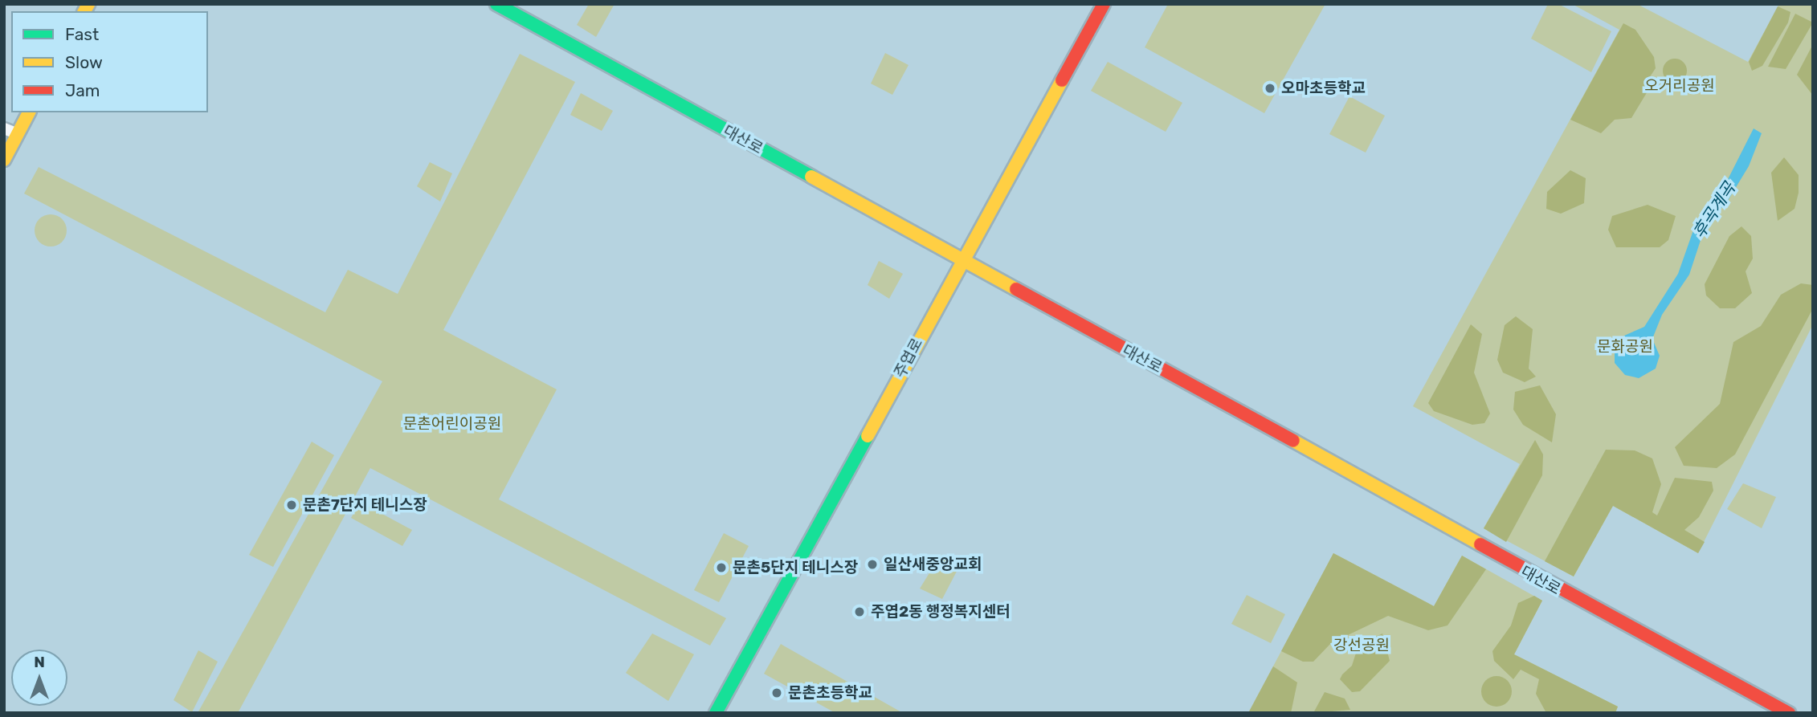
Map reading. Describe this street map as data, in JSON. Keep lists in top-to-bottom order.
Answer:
{
  "streets": {
    "main road": ["대산로", "주엽로"]
  },
  "crossings": [
    ["대산로", "주엽로"]
  ],
  "water": ["후곡계곡"],
  "parks": [
    "오거리공원",
    "문화공원",
    "문촌어린이공원",
    "강선공원"
  ],
  "places": [
    "오마초등학교",
    "문촌7단지 테니스장",
    "일산새중앙교회",
    "문촌5단지 테니스장",
    "주엽2동 행정복지센터",
    "문촌초등학교"
  ],
  "legend": ["Fast", "Slow", "Jam"],
  "north": "top"
}
